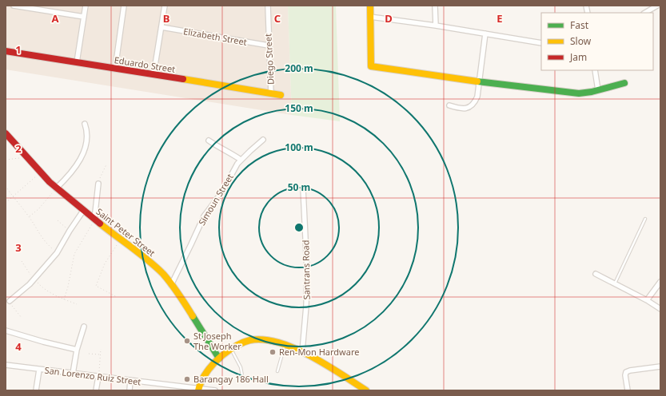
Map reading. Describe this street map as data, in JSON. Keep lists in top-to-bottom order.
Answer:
{
  "streets": {
    "street": [
      "Elizabeth Street",
      "Diego Street",
      "Eduardo Street",
      "Simoun Street",
      "Saint Peter Street",
      "Santrans Road",
      "San Lorenzo Ruiz Street"
    ]
  },
  "crossings": [
    ["Elizabeth Street", "Diego Street"],
    ["Diego Street", "Eduardo Street"],
    ["Simoun Street", "Saint Peter Street"]
  ],
  "places": ["St Joseph The Worker", "Ren-Mon Hardware", "Barangay 186 Hall"],
  "legend": ["Fast", "Slow", "Jam"],
  "grid": {
    "columns": [
      "A",
      "B",
      "C",
      "D",
      "E"
    ],
    "rows": [
      "1",
      "2",
      "3",
      "4"
    ]
  },
  "rings": [
    "200 m",
    "150 m",
    "100 m",
    "50 m"
  ]
}
